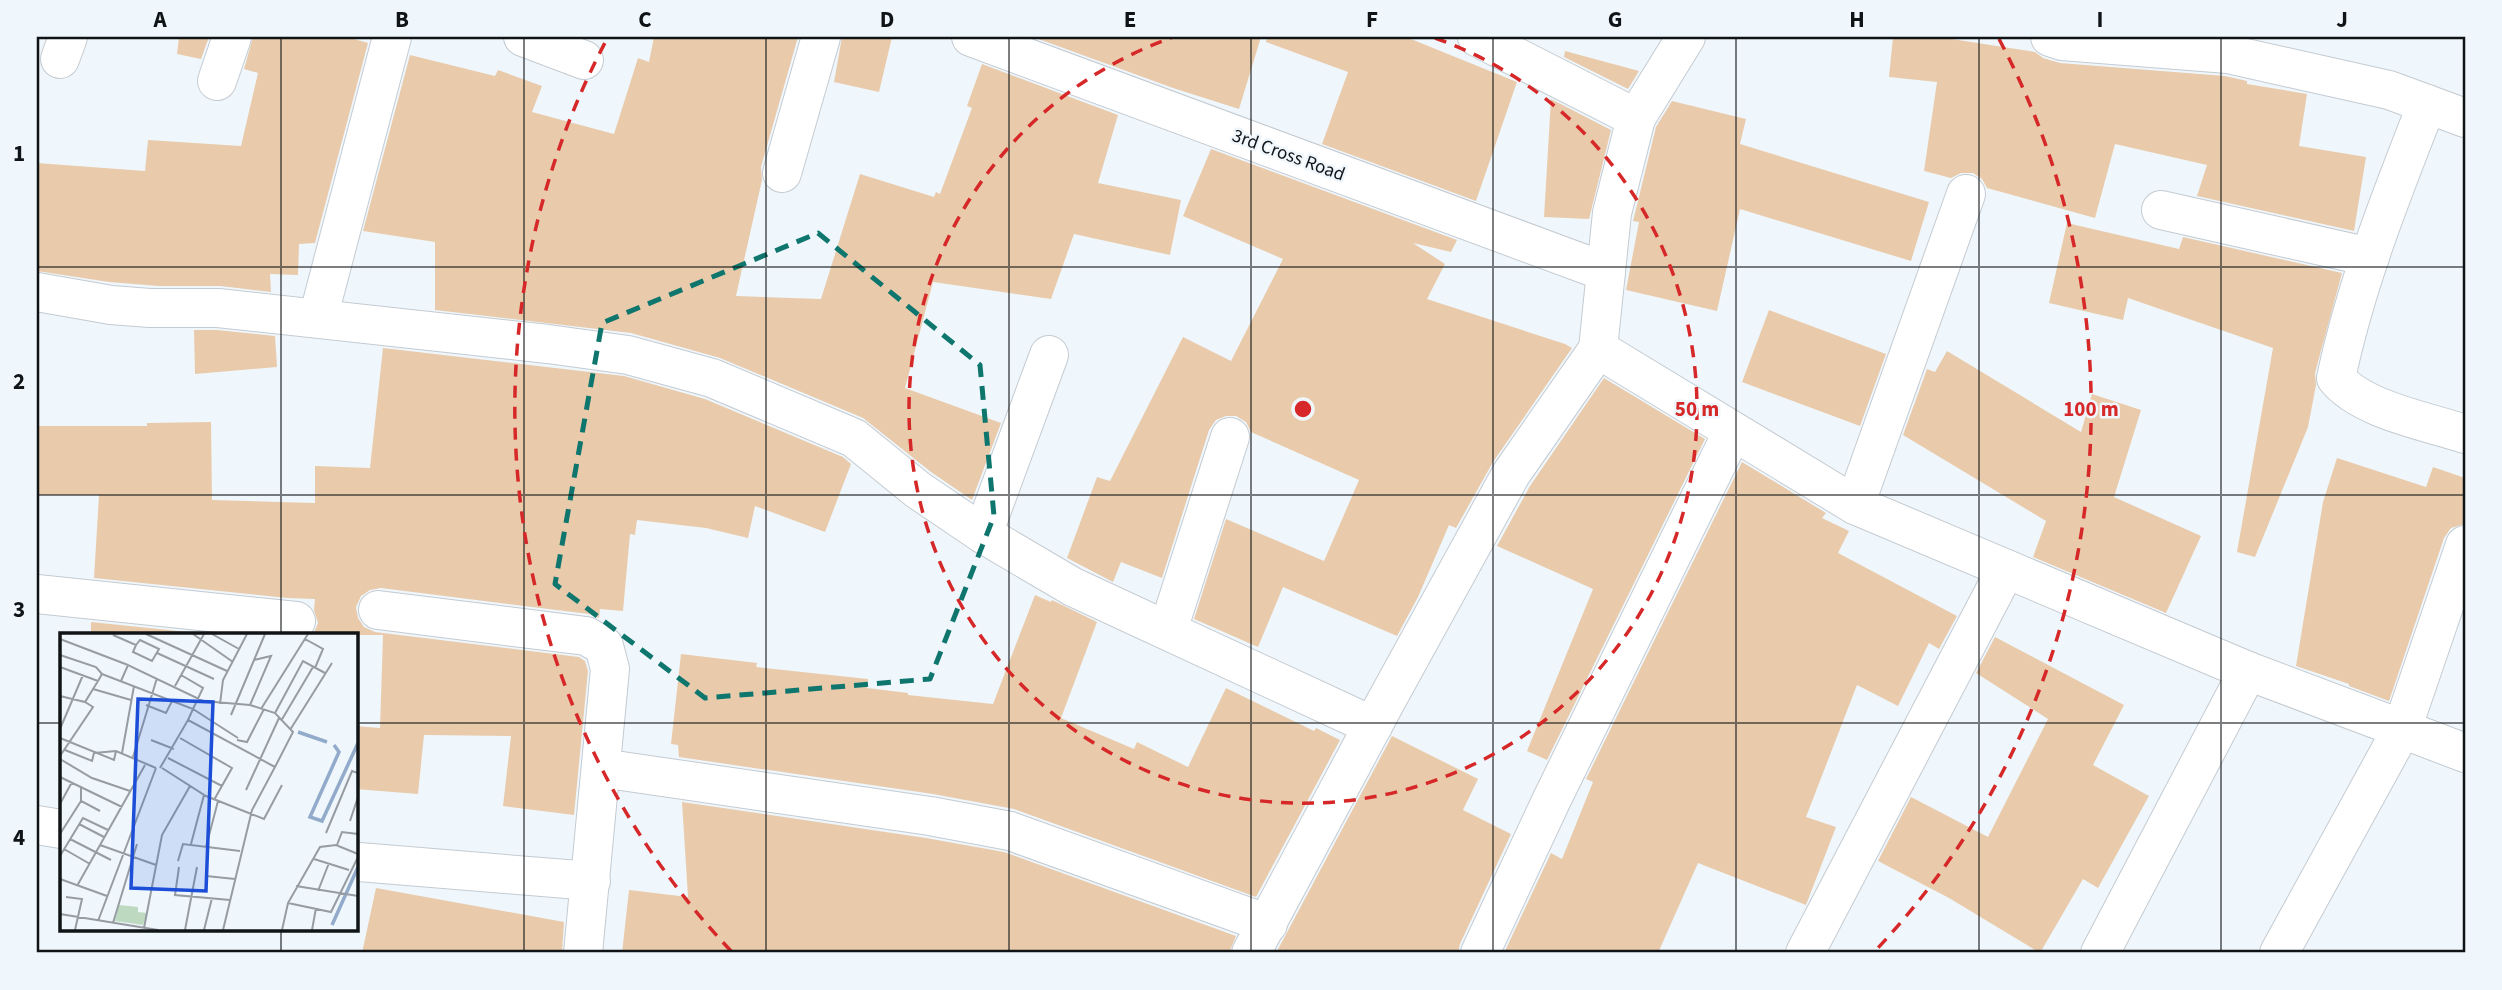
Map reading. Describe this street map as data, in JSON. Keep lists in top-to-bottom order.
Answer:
{
  "streets": {
    "street": ["3rd Cross Road"]
  },
  "grid": {
    "columns": [
      "A",
      "B",
      "C",
      "D",
      "E",
      "F",
      "G",
      "H",
      "I",
      "J"
    ],
    "rows": [
      "1",
      "2",
      "3",
      "4"
    ]
  },
  "rings": ["50 m", "100 m"]
}
